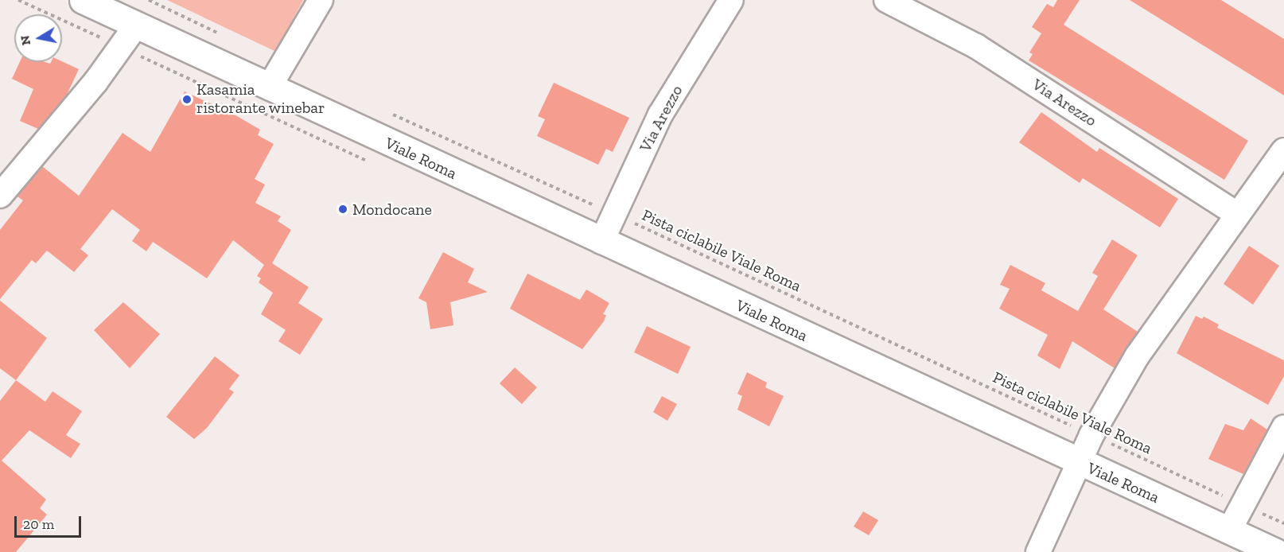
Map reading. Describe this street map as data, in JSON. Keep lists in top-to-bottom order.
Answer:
{
  "streets": {
    "main road": ["Viale Roma"],
    "street": ["Via Arezzo"],
    "path": ["Pista ciclabile Viale Roma"]
  },
  "crossings": [
    ["Via Arezzo", "Viale Roma"],
    ["Via Arezzo", "Pista ciclabile Viale Roma"]
  ],
  "places": ["Kasamia ristorante winebar", "Mondocane"],
  "scale_bar": "20 m",
  "north": "left"
}
